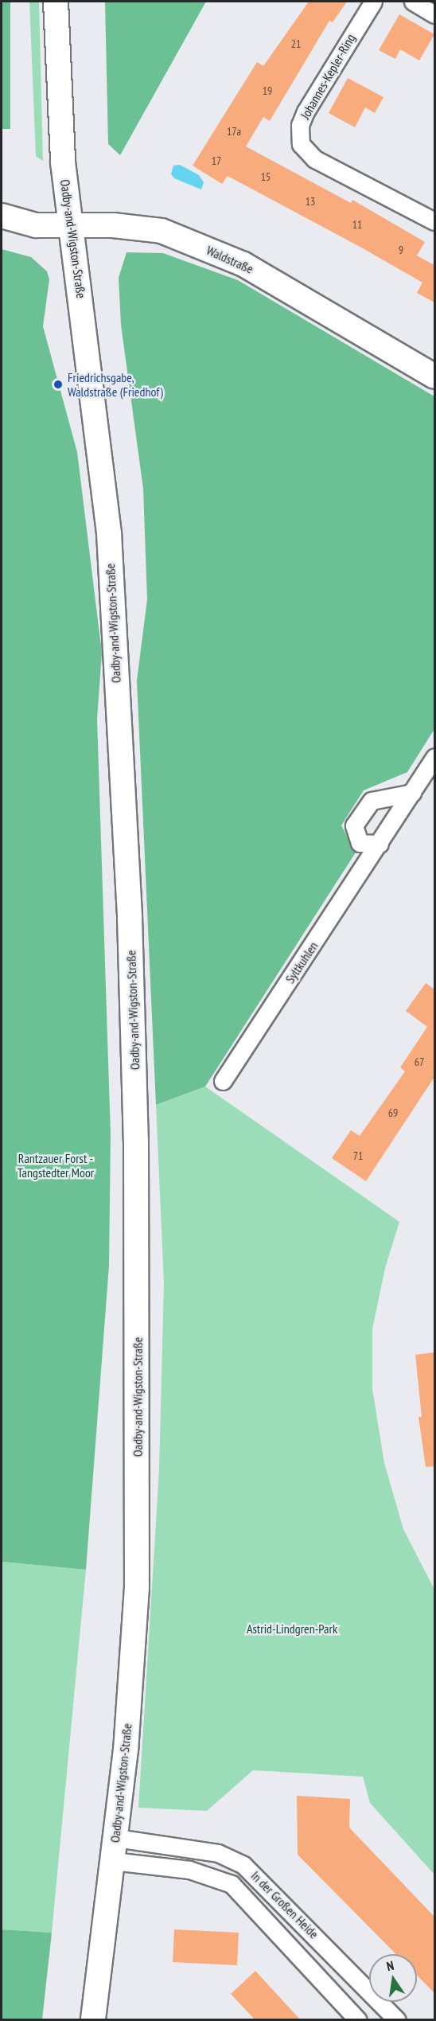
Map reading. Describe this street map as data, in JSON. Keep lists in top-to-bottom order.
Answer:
{
  "streets": {
    "main road": ["Oadby-and-Wigston-Straße", "Waldstraße"],
    "street": ["Johannes-Kepler-Ring", "Syltkuhlen", "In der Großen Heide"]
  },
  "crossings": [
    ["Oadby-and-Wigston-Straße", "Waldstraße"],
    ["Oadby-and-Wigston-Straße", "In der Großen Heide"]
  ],
  "parks": ["Rantzauer Forst - Tangstedter Moor", "Astrid-Lindgren-Park"],
  "places": ["Friedrichsgabe, Waldstraße (Friedhof)"],
  "house_numbers": [
    "21",
    "19",
    "17a",
    "17",
    "15",
    "13",
    "11",
    "9",
    "67",
    "69",
    "71"
  ],
  "north": "top"
}
